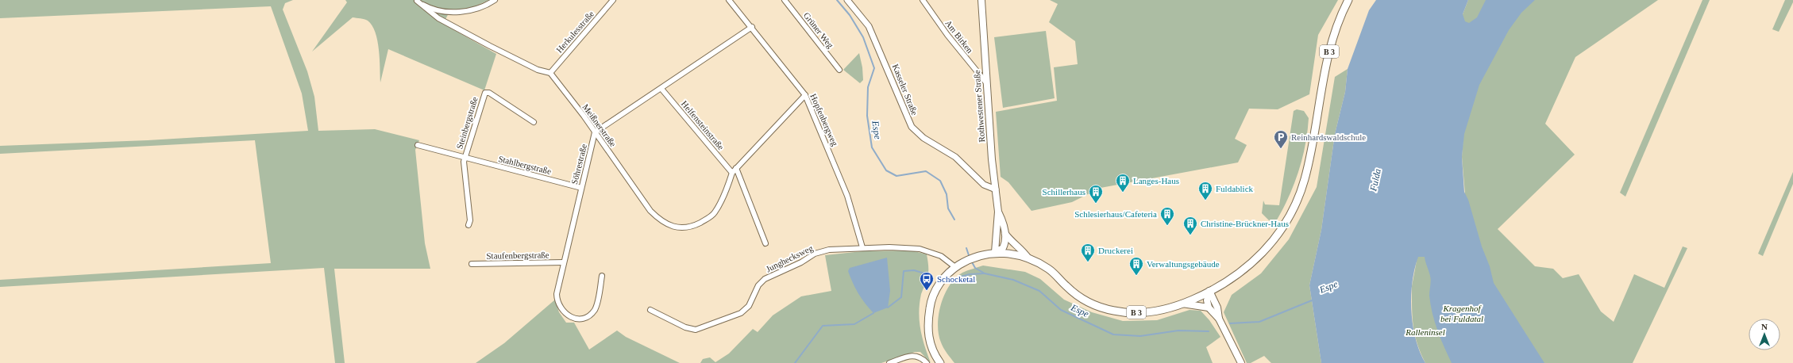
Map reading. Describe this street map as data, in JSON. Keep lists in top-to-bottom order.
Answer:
{
  "streets": {
    "main road": ["B 3", "Rothwestener Straße"],
    "street": [
      "Grüner Weg",
      "Herkulesstraße",
      "Am Birken",
      "Kasseler Straße",
      "Hopfenbergweg",
      "Steinbergstraße",
      "Meißnerstraße",
      "Helfensteinstraße",
      "Söhrestraße",
      "Stahlbergstraße",
      "Staufenbergstraße",
      "Junghecksweg"
    ]
  },
  "crossings": [
    ["Herkulesstraße", "Meißnerstraße"],
    ["Am Birken", "Rothwestener Straße"],
    ["B 3", "Rothwestener Straße"],
    ["B 3", "Junghecksweg"],
    ["Kasseler Straße", "Rothwestener Straße"],
    ["Hopfenbergweg", "Meißnerstraße"],
    ["Hopfenbergweg", "Junghecksweg"],
    ["Steinbergstraße", "Stahlbergstraße"],
    ["Meißnerstraße", "Helfensteinstraße"],
    ["Meißnerstraße", "Söhrestraße"],
    ["Söhrestraße", "Stahlbergstraße"],
    ["Söhrestraße", "Staufenbergstraße"]
  ],
  "water": ["Espe", "Fulda"],
  "parks": ["Kragenhof bei Fuldatal", "Ralleninsel"],
  "places": {
    "parking": ["Reinhardswaldschule"],
    "building": [
      "Langes-Haus",
      "Fuldablick",
      "Schillerhaus",
      "Schlesierhaus/Cafeteria",
      "Christine-Brückner-Haus",
      "Druckerei",
      "Verwaltungsgebäude"
    ],
    "bus stop": ["Schocketal"]
  },
  "north": "top"
}
